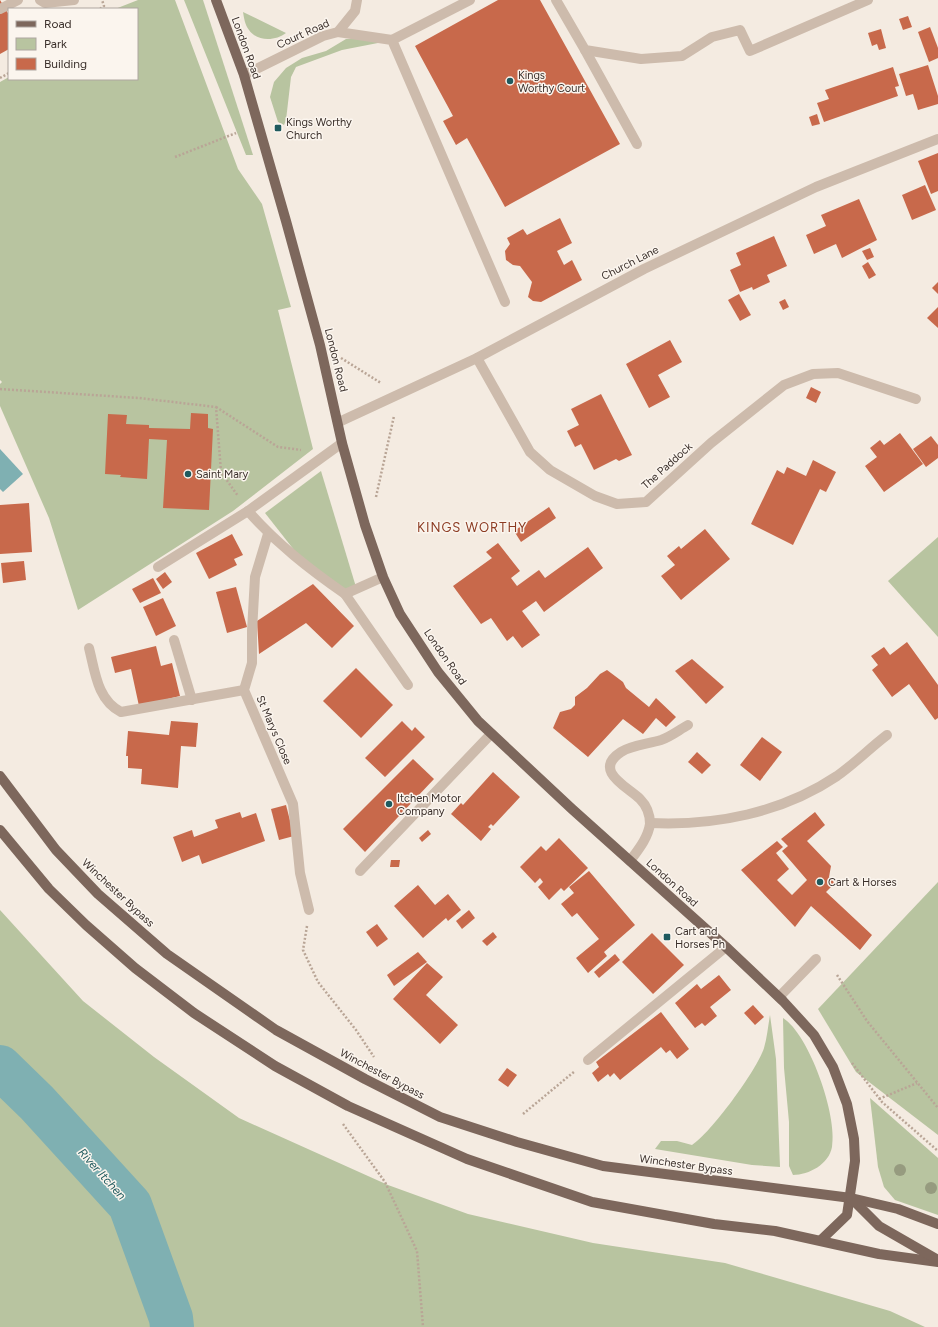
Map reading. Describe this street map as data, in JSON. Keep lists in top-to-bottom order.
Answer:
{
  "streets": {
    "main road": ["London Road", "Winchester Bypass"],
    "street": [
      "Court Road",
      "Church Lane",
      "The Paddock",
      "St Marys Close"
    ]
  },
  "crossings": [
    ["Court Road", "London Road"],
    ["London Road", "Church Lane"],
    ["London Road", "Winchester Bypass"],
    ["Church Lane", "The Paddock"]
  ],
  "districts": ["KINGS WORTHY"],
  "water": ["River Itchen"],
  "places": {
    "other": [
      "Kings Worthy Court",
      "Saint Mary",
      "Itchen Motor Company",
      "Cart & Horses"
    ],
    "transit": ["Kings Worthy Church", "Cart and Horses Ph"]
  },
  "legend": ["Road", "Park", "Building"]
}
